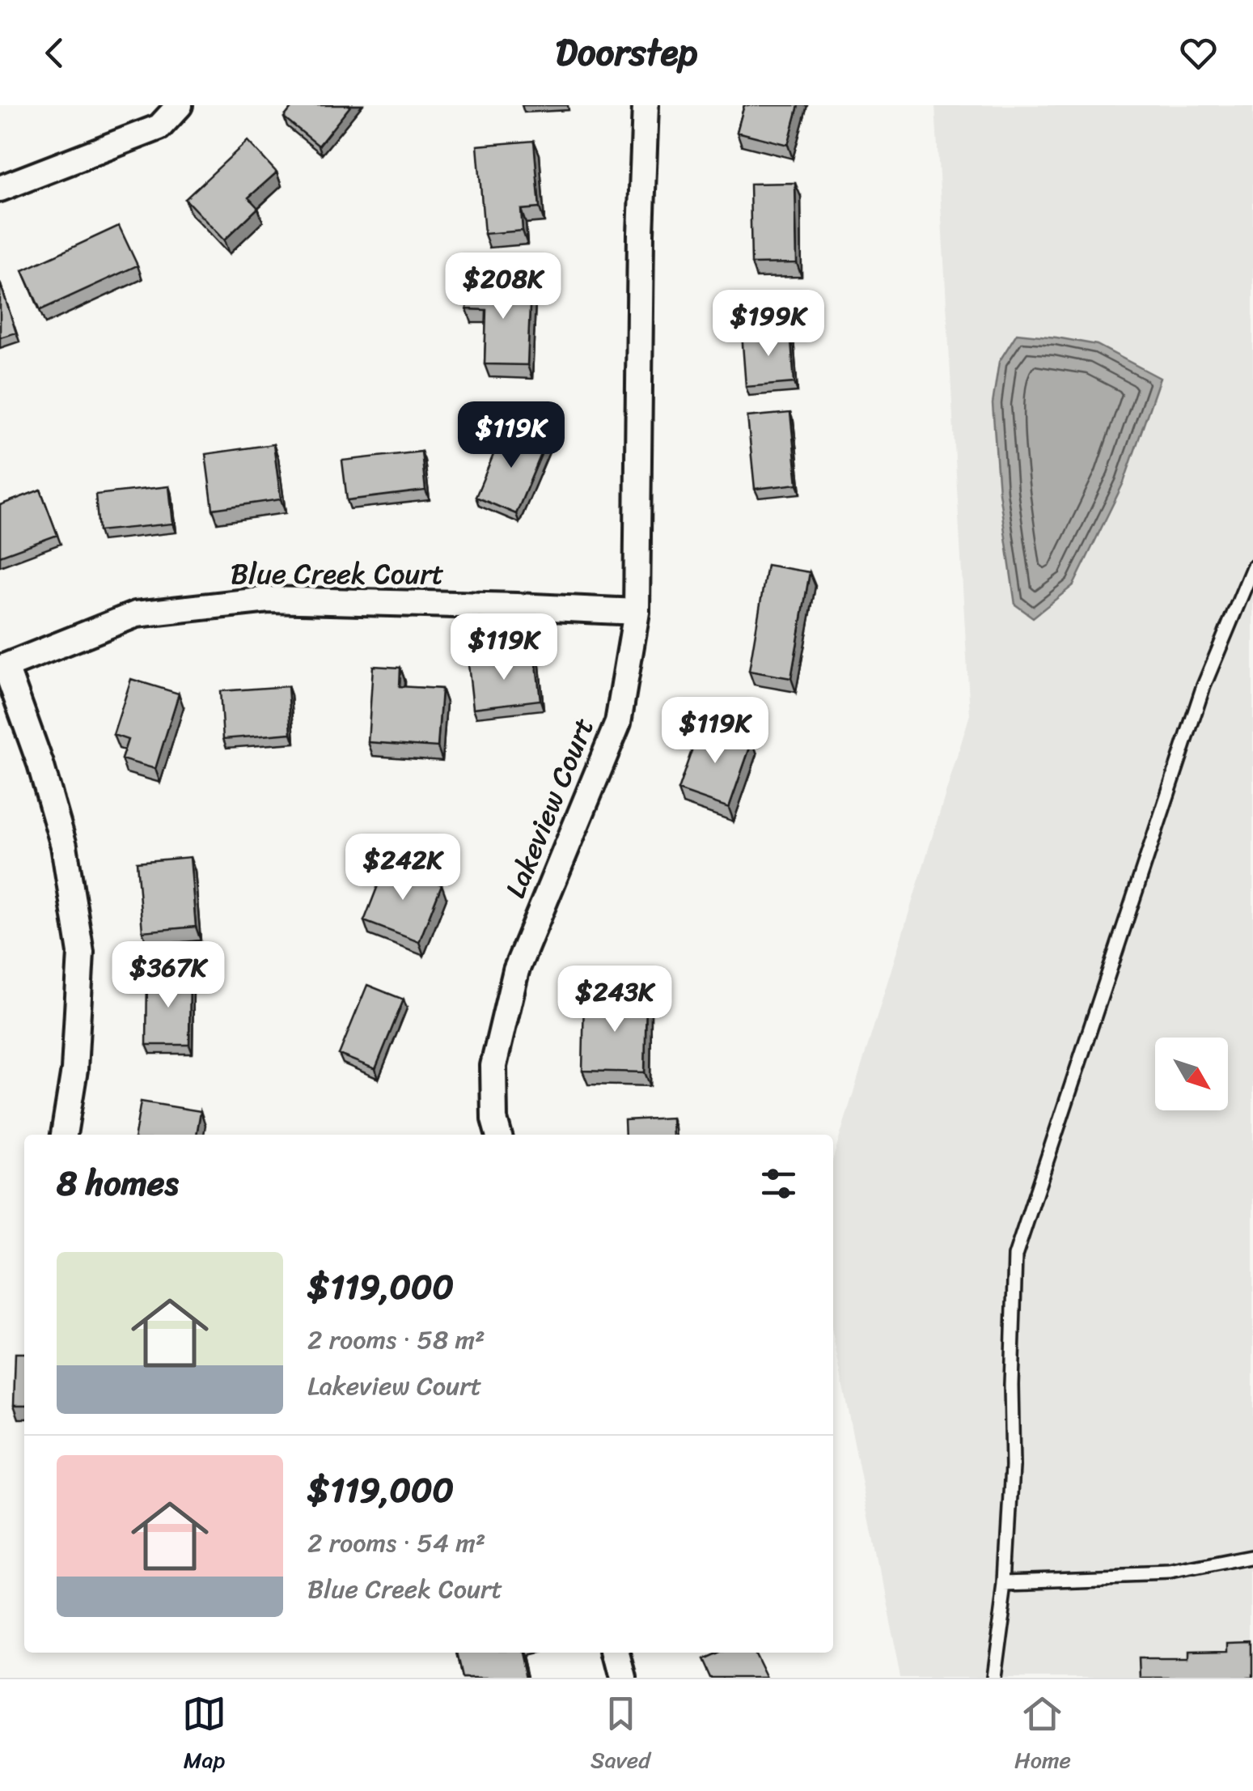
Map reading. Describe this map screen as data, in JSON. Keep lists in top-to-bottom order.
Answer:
{
  "streets": {
    "street": ["Blue Creek Court", "Lakeview Court"]
  },
  "crossings": [
    ["Blue Creek Court", "Lakeview Court"]
  ],
  "north": "bottom right",
  "page": {
    "header": "Doorstep",
    "price": [
      "$208K",
      "$199K",
      "$119K",
      "$119K",
      "$119K",
      "$242K",
      "$367K",
      "$243K"
    ],
    "heading": "8 homes",
    "list": [
      {
        "name": "$119,000",
        "note": "2 rooms · 58 m² · Lakeview Court"
      },
      {
        "name": "$119,000",
        "note": "2 rooms · 54 m² · Blue Creek Court"
      }
    ],
    "tabs": ["Map", "Saved", "Home"]
  }
}
